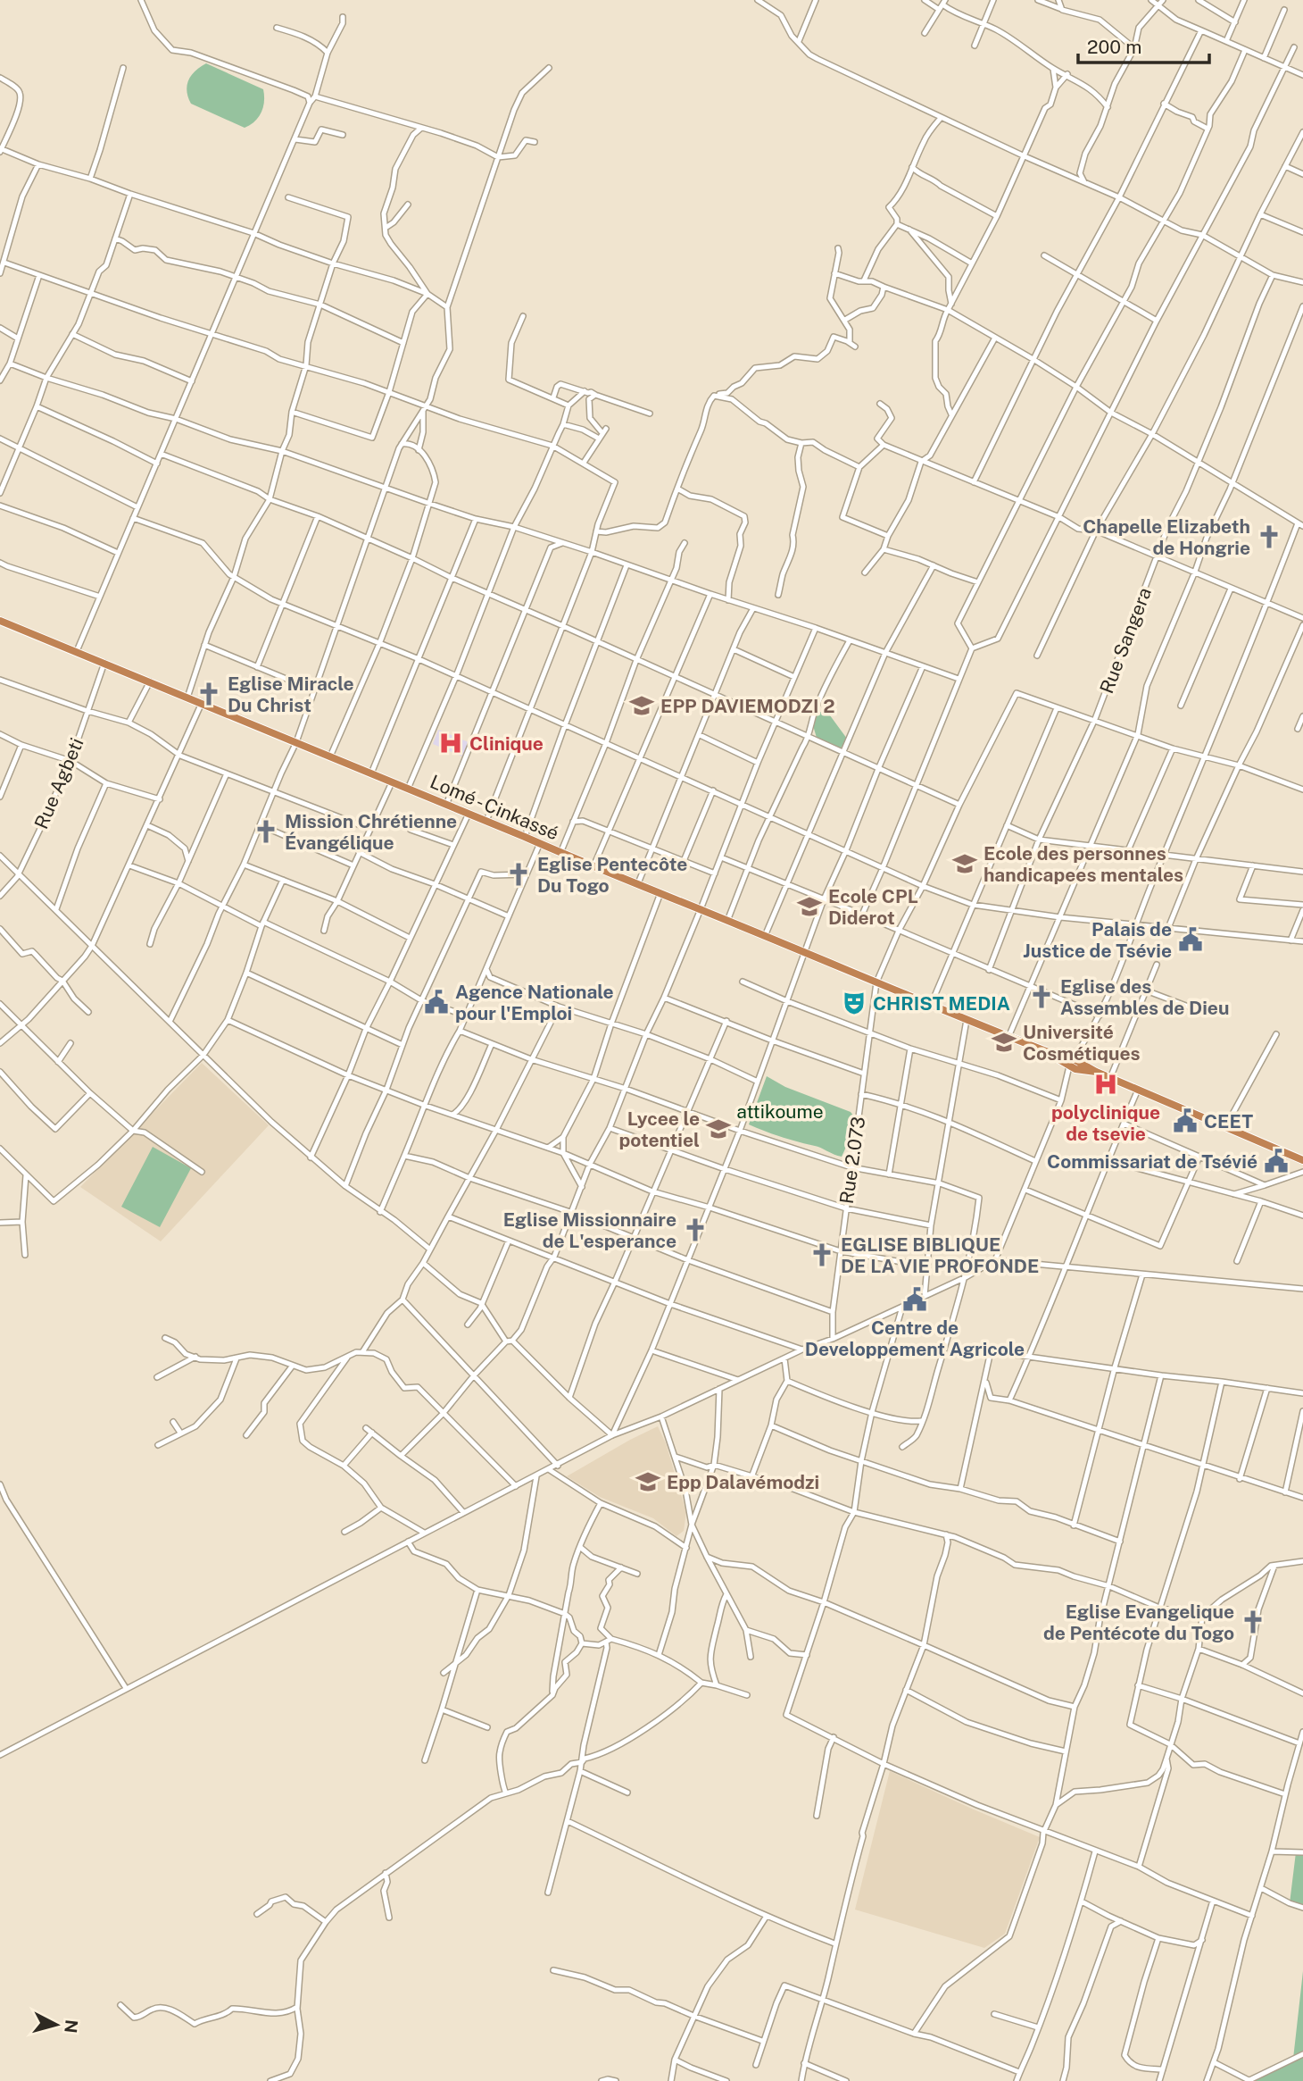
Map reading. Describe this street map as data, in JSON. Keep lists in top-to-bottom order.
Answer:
{
  "streets": {
    "highway": ["Lomé - Cinkassé"],
    "street": ["Rue Sangera", "Rue Agbeti", "Rue 2.073"]
  },
  "crossings": [
    ["Rue Agbeti", "Lomé - Cinkassé"],
    ["Lomé - Cinkassé", "Rue 2.073"]
  ],
  "parks": ["attikoume"],
  "places": {
    "church": [
      "Chapelle Elizabeth de Hongrie",
      "Eglise Miracle Du Christ",
      "Mission Chrétienne Évangélique",
      "Eglise Pentecôte Du Togo",
      "Eglise des Assembles de Dieu",
      "Eglise Missionnaire de L'esperance",
      "EGLISE BIBLIQUE DE LA VIE PROFONDE",
      "Eglise Evangelique de Pentécote du Togo"
    ],
    "school or university": [
      "EPP DAVIEMODZI 2",
      "Ecole des personnes handicapees mentales",
      "Ecole CPL Diderot",
      "Université Cosmétiques",
      "Lycee le potentiel",
      "Epp Dalavémodzi"
    ],
    "hospital": ["Clinique", "polyclinique de tsevie"],
    "public building": [
      "Palais de Justice de Tsévie",
      "Agence Nationale pour l'Emploi",
      "CEET",
      "Commissariat de Tsévié",
      "Centre de Developpement Agricole"
    ],
    "theatre": ["CHRIST MEDIA"]
  },
  "scale_bar": "200 m",
  "north": "right"
}
